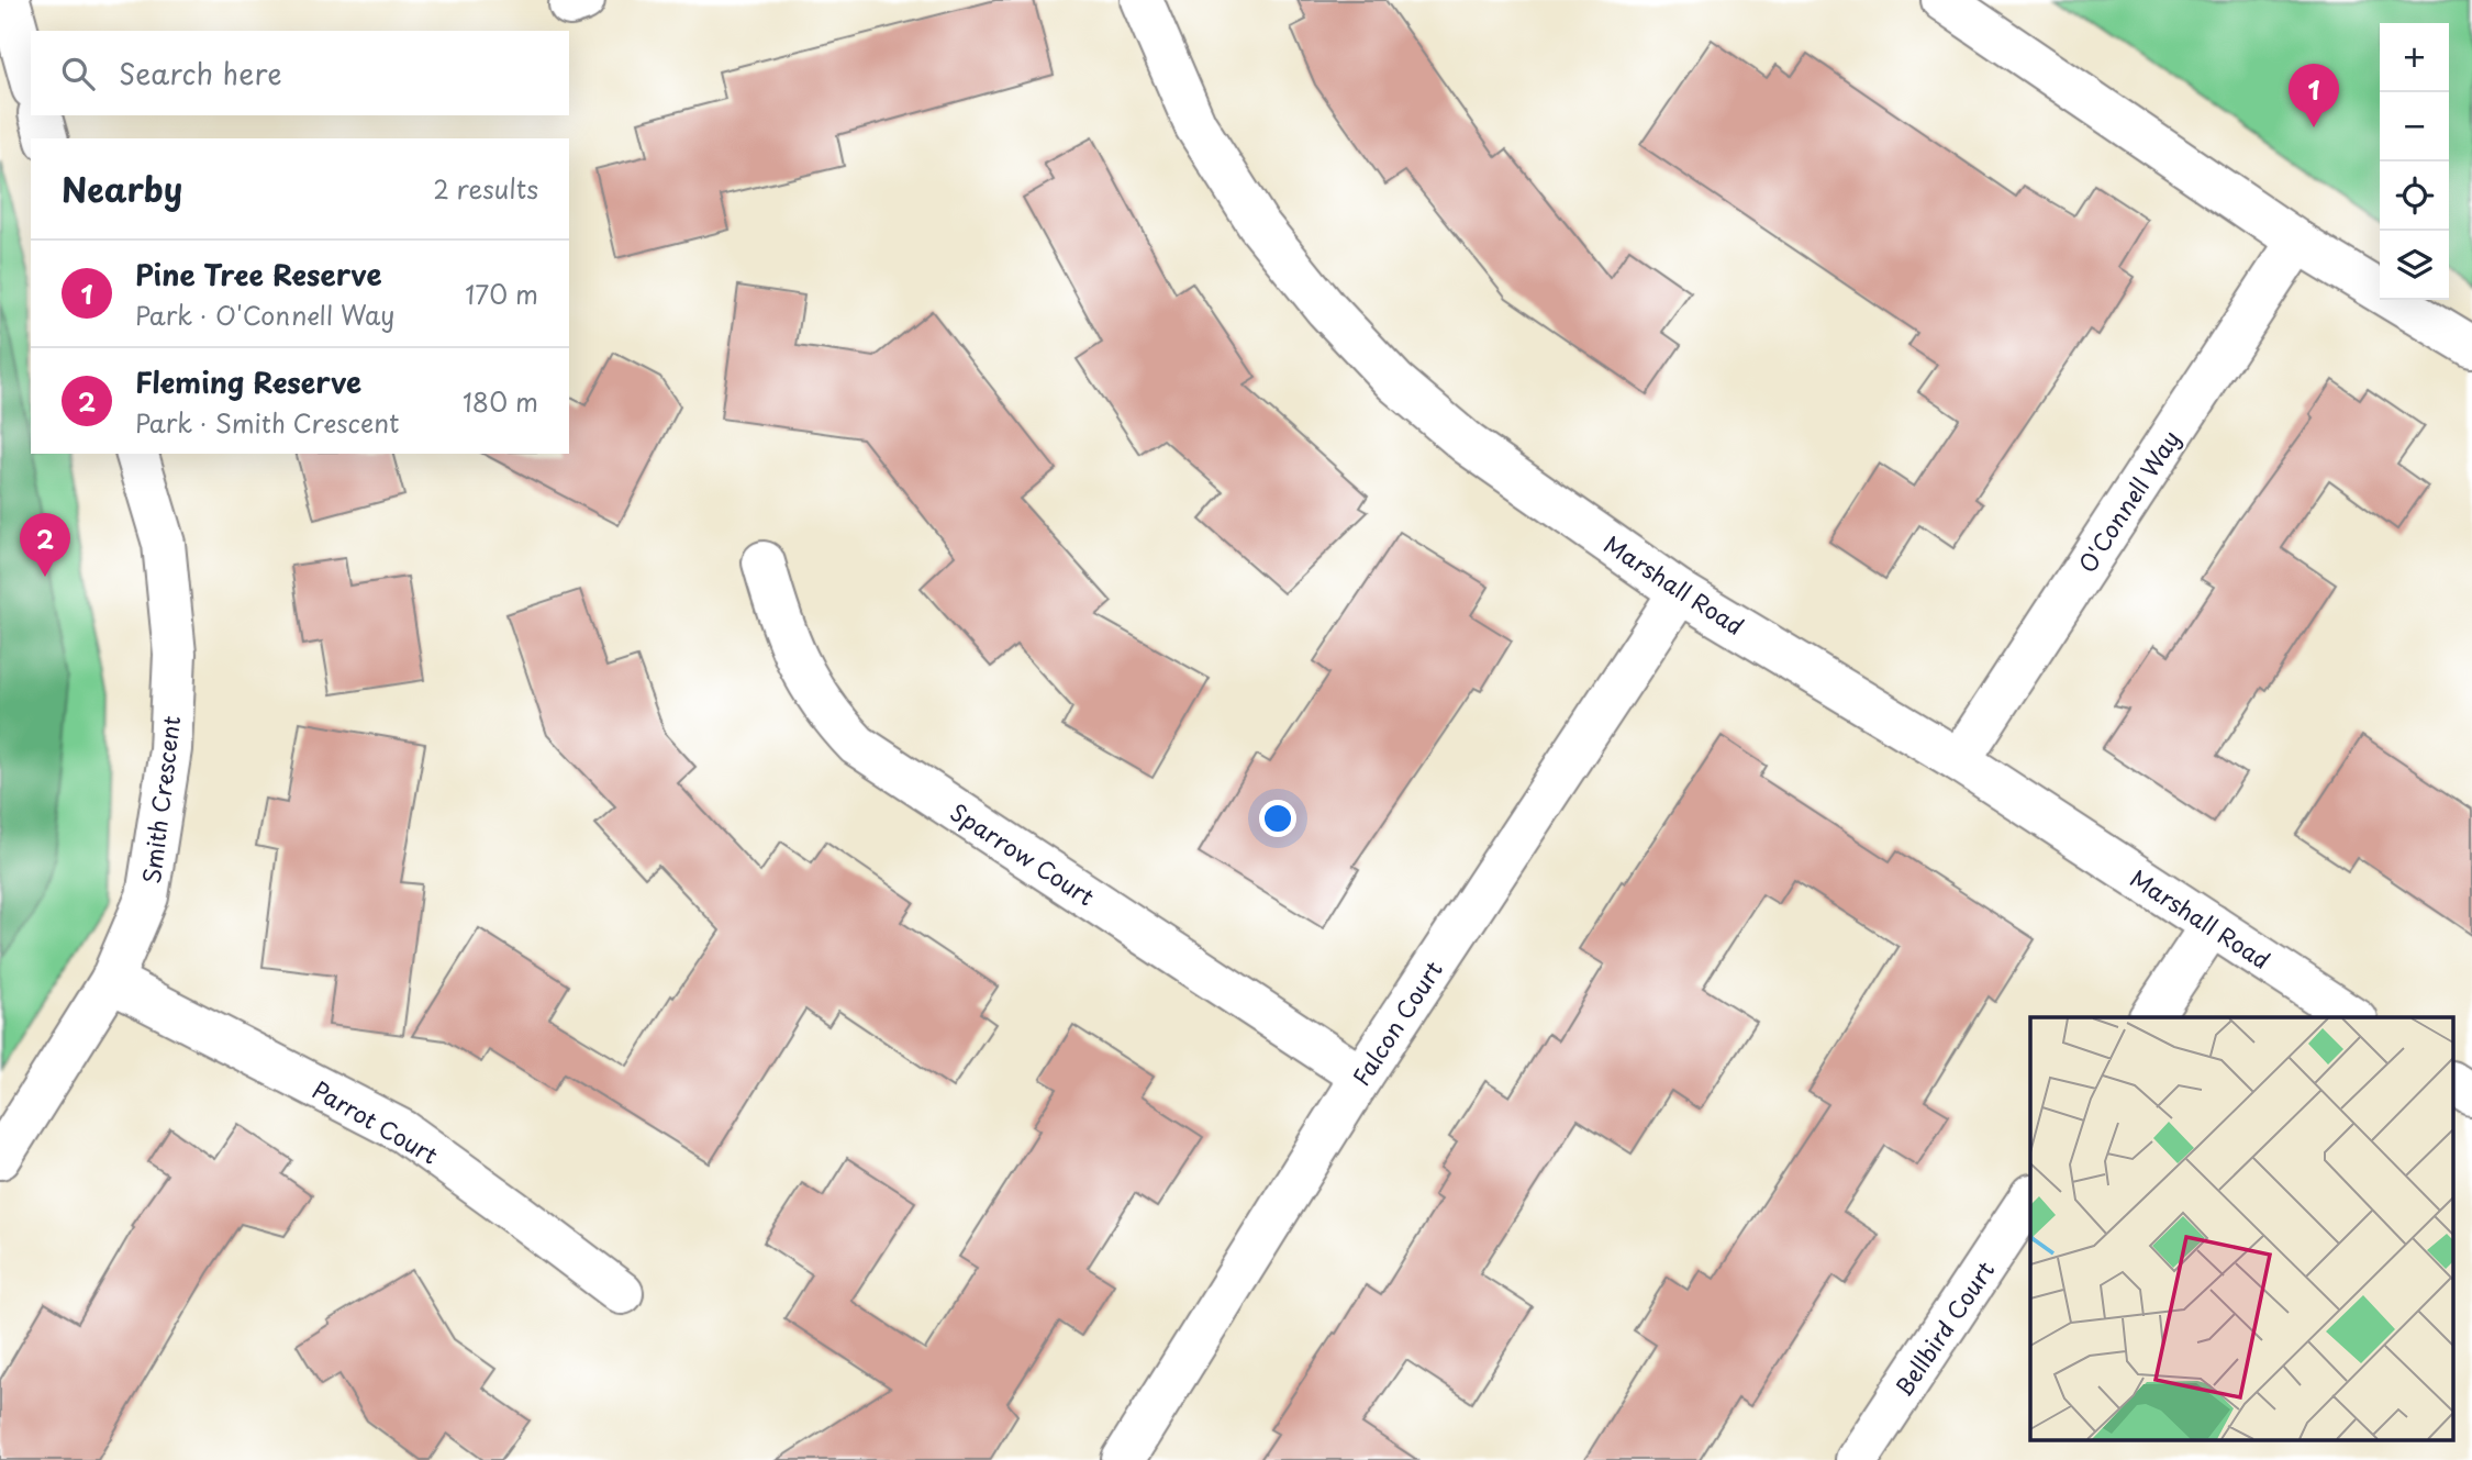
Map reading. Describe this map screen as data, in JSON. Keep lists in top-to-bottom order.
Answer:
{
  "streets": {
    "street": [
      "O'Connell Way",
      "Marshall Road",
      "Smith Crescent",
      "Sparrow Court",
      "Falcon Court",
      "Parrot Court",
      "Bellbird Court"
    ]
  },
  "crossings": [
    ["O'Connell Way", "Marshall Road"],
    ["Marshall Road", "Falcon Court"],
    ["Smith Crescent", "Parrot Court"],
    ["Sparrow Court", "Falcon Court"]
  ],
  "page": {
    "map_buttons": ["+", "−"],
    "search": "Search here",
    "pins": ["1", "2"],
    "heading": ["Nearby", "2 results"],
    "list": [
      {
        "mark": "1",
        "name": "Pine Tree Reserve",
        "note": "Park · O'Connell Way",
        "value": "170 m"
      },
      {
        "mark": "2",
        "name": "Fleming Reserve",
        "note": "Park · Smith Crescent",
        "value": "180 m"
      }
    ]
  }
}
